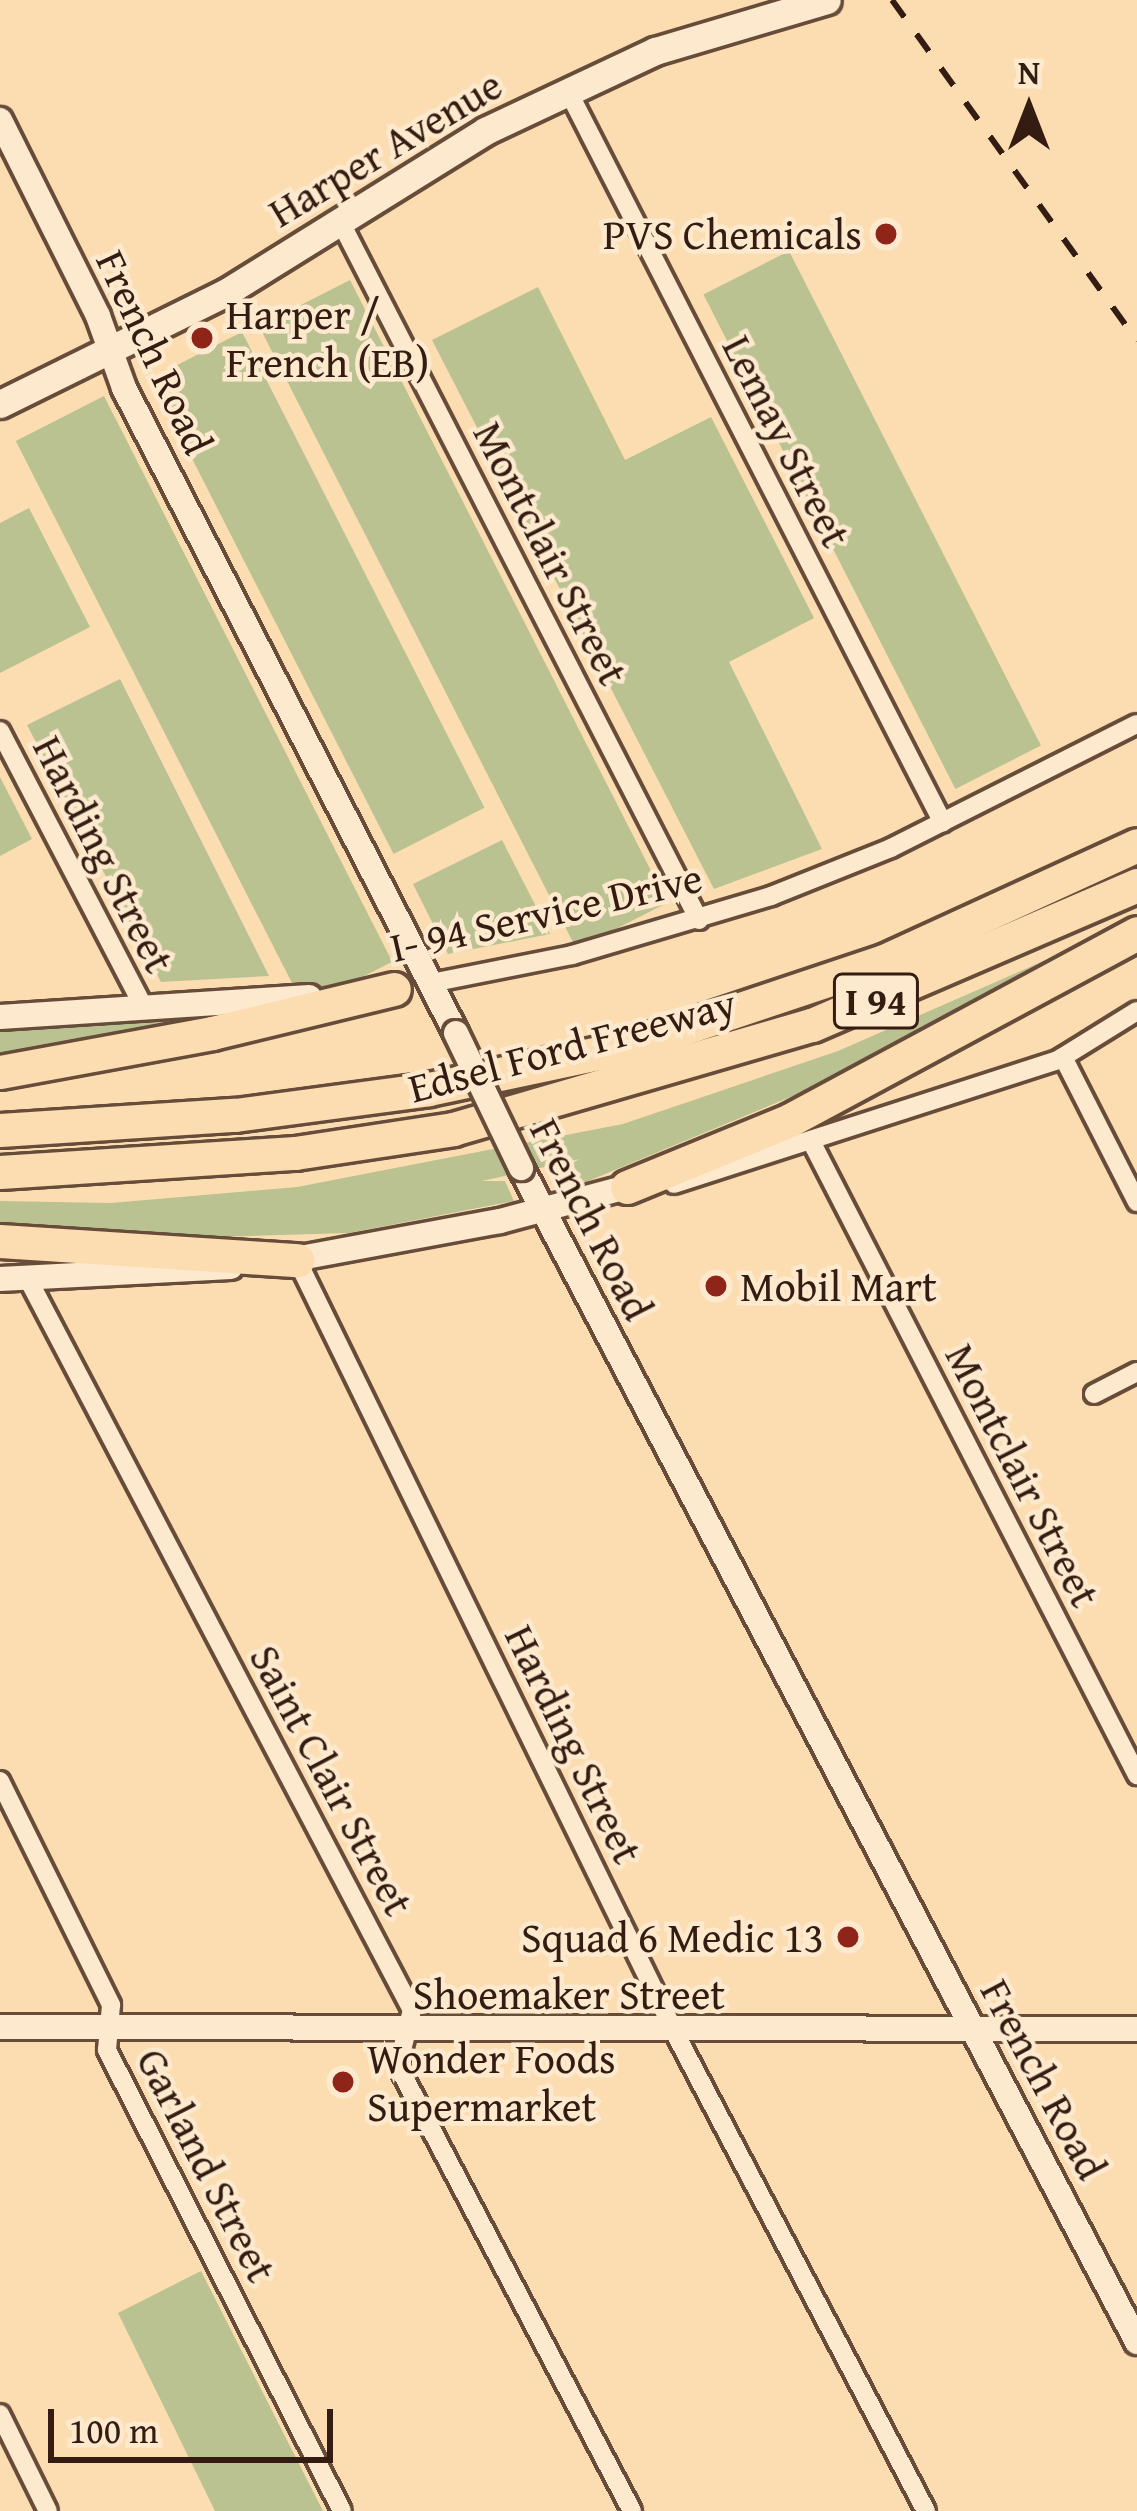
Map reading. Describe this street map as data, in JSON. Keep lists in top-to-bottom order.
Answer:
{
  "streets": {
    "highway": ["I 94", "Edsel Ford Freeway"],
    "main road": ["Harper Avenue"],
    "street": [
      "French Road",
      "Lemay Street",
      "Montclair Street",
      "Harding Street",
      "I- 94 Service Drive",
      "Saint Clair Street",
      "Shoemaker Street",
      "Garland Street"
    ]
  },
  "crossings": [
    ["Harper Avenue", "French Road"],
    ["Harper Avenue", "Lemay Street"],
    ["Harper Avenue", "Montclair Street"],
    ["French Road", "I- 94 Service Drive"],
    ["French Road", "Shoemaker Street"],
    ["Lemay Street", "I- 94 Service Drive"],
    ["Montclair Street", "I- 94 Service Drive"],
    ["Harding Street", "I- 94 Service Drive"],
    ["Harding Street", "Shoemaker Street"],
    ["Saint Clair Street", "Shoemaker Street"],
    ["Shoemaker Street", "Garland Street"]
  ],
  "places": [
    "PVS Chemicals",
    "Harper / French (EB)",
    "Mobil Mart",
    "Squad 6 Medic 13",
    "Wonder Foods Supermarket"
  ],
  "scale_bar": "100 m",
  "north": "top"
}
